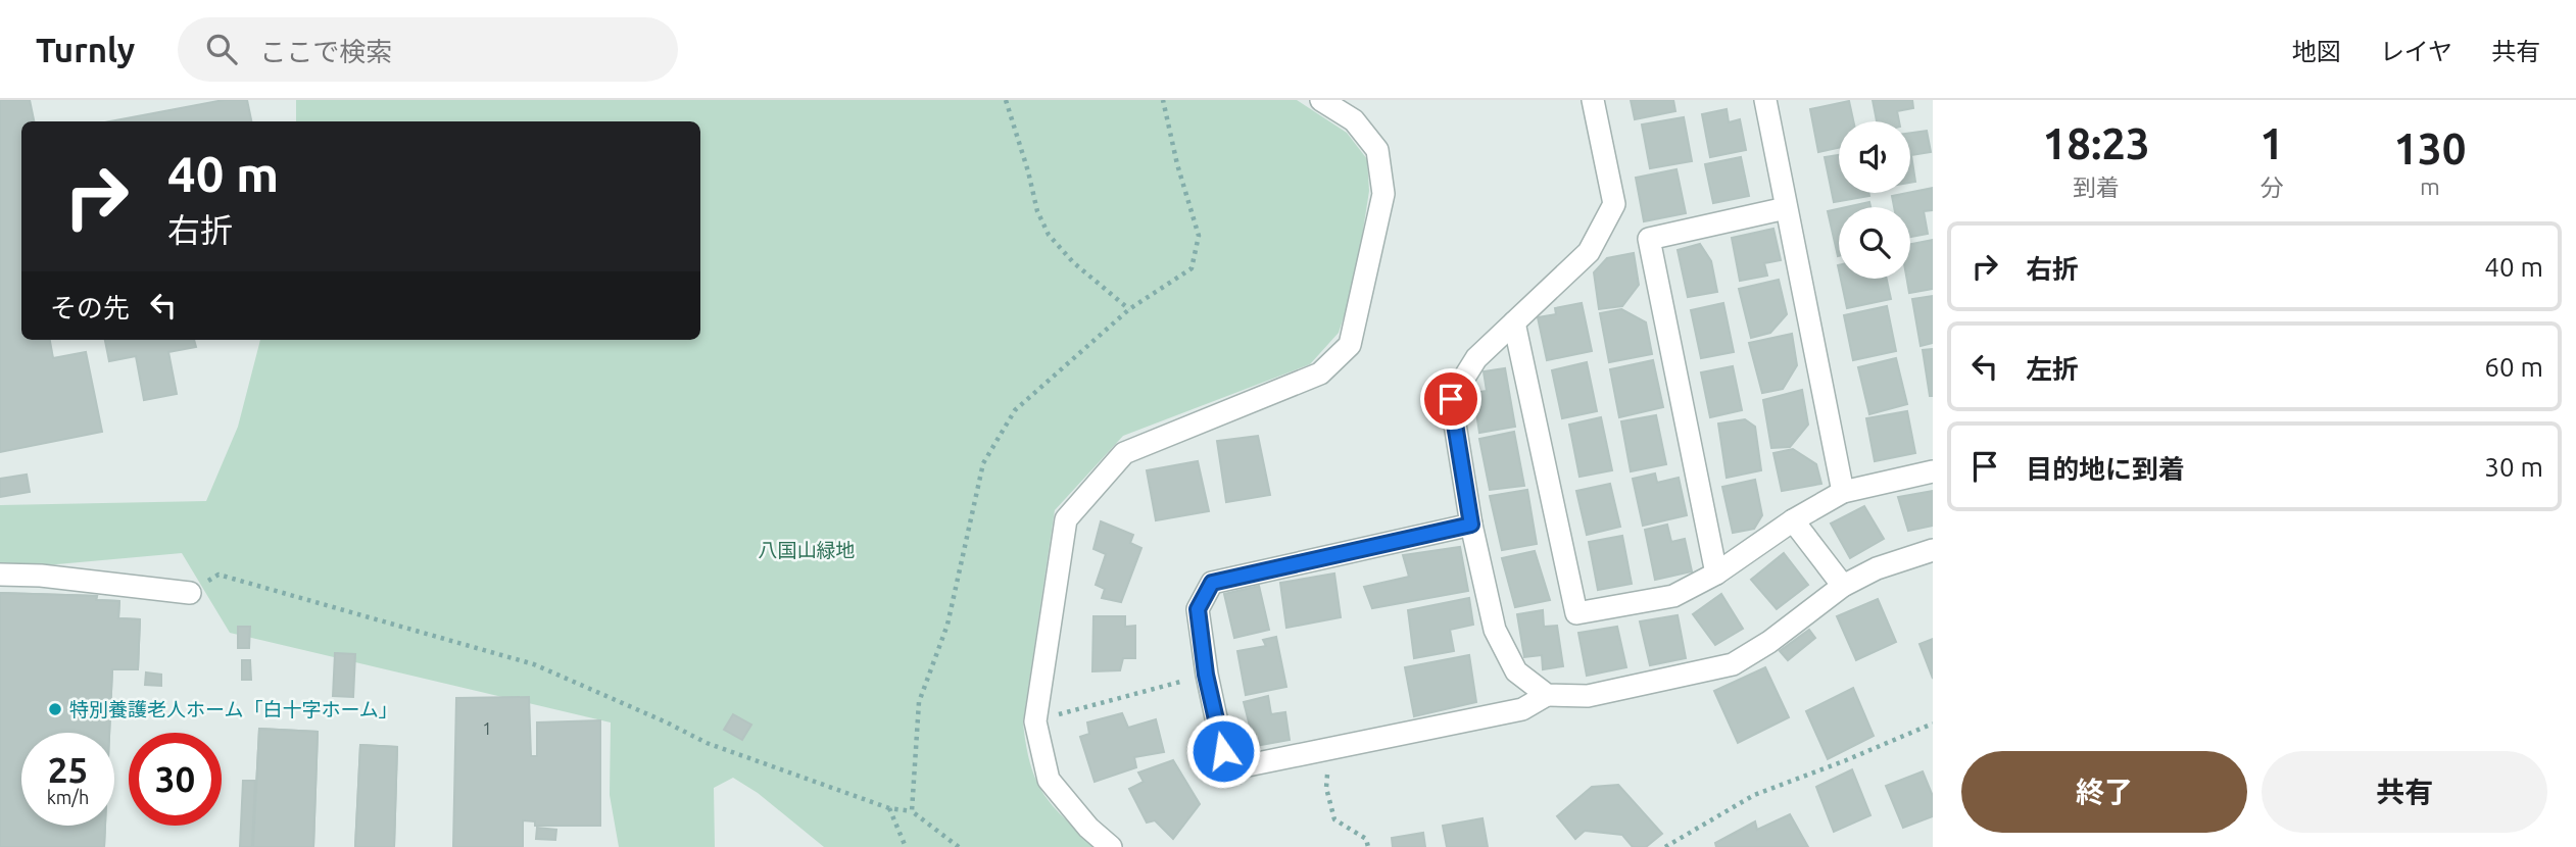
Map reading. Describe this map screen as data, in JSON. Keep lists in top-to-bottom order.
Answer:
{
  "parks": ["八国山緑地"],
  "places": ["特別養護老人ホーム「白十字ホーム」"],
  "house_numbers": ["1"],
  "page": {
    "header": "Turnly",
    "search": "ここで検索",
    "nav": ["地図", "レイヤ", "共有"],
    "eta": [
      "18:23",
      "到着",
      "1",
      "分",
      "130",
      "m"
    ],
    "turn": ["40 m", "右折"],
    "list": [
      {
        "name": "右折",
        "value": "40 m"
      },
      {
        "name": "左折",
        "value": "60 m"
      },
      {
        "name": "目的地に到着",
        "value": "30 m"
      }
    ],
    "then": "その先",
    "speed": "25 km/h",
    "limit": "30",
    "buttons": ["終了", "共有"]
  }
}
